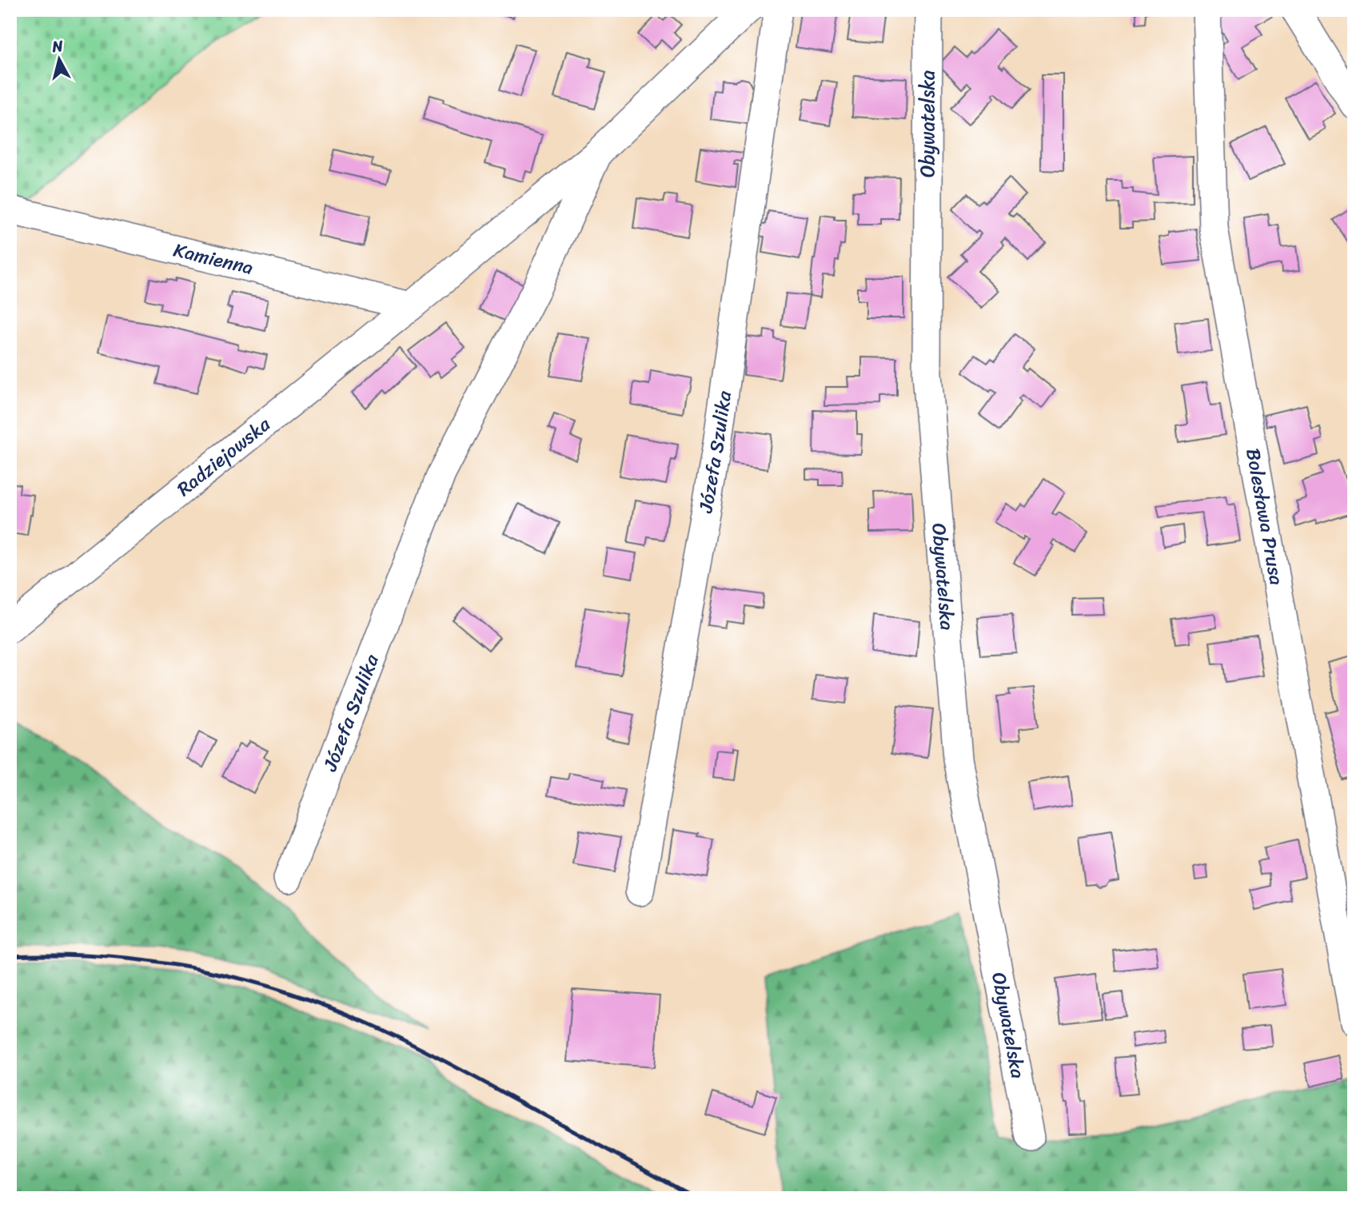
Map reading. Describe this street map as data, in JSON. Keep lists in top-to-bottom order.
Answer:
{
  "streets": {
    "street": [
      "Obywatelska",
      "Kamienna",
      "Józefa Szulika",
      "Radziejowska",
      "Bolesława Prusa"
    ]
  },
  "crossings": [
    ["Kamienna", "Józefa Szulika"],
    ["Kamienna", "Radziejowska"],
    ["Józefa Szulika", "Radziejowska"]
  ],
  "north": "top"
}
